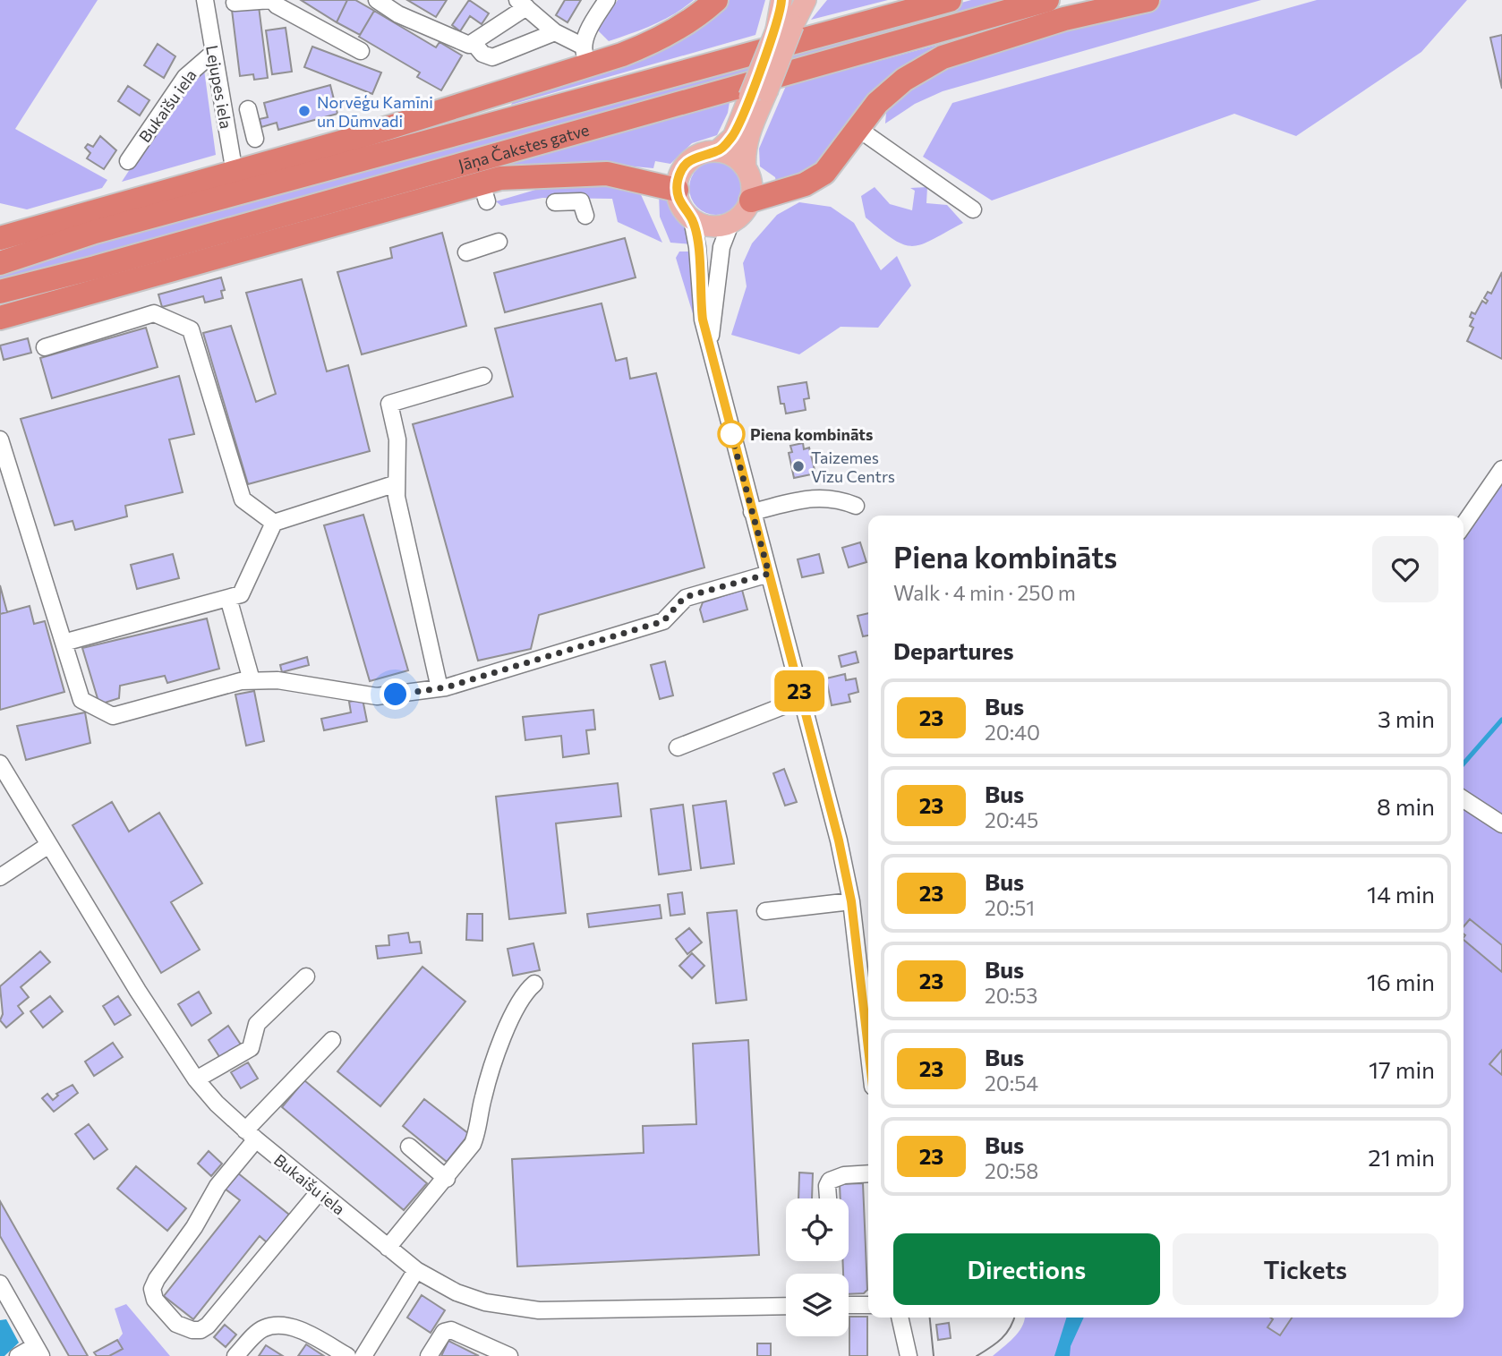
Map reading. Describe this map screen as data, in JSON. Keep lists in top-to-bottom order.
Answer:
{
  "streets": {
    "highway": ["Jāņa Čakstes gatve"],
    "street": ["Lejupes iela", "Bukaišu iela"]
  },
  "crossings": [
    ["Lejupes iela", "Bukaišu iela"]
  ],
  "places": ["Norvēģu Kamīni un Dūmvadi", "Piena kombināts", "Taizemes Vīzu Centrs"],
  "lines": ["bus line 23"],
  "page": {
    "on_map": "23",
    "heading": [
      ["Piena kombināts", "Walk · 4 min · 250 m"],
      "Departures"
    ],
    "list": [
      {
        "mark": "23",
        "name": "Bus",
        "note": "20:40",
        "value": "3 min"
      },
      {
        "mark": "23",
        "name": "Bus",
        "note": "20:45",
        "value": "8 min"
      },
      {
        "mark": "23",
        "name": "Bus",
        "note": "20:51",
        "value": "14 min"
      },
      {
        "mark": "23",
        "name": "Bus",
        "note": "20:53",
        "value": "16 min"
      },
      {
        "mark": "23",
        "name": "Bus",
        "note": "20:54",
        "value": "17 min"
      },
      {
        "mark": "23",
        "name": "Bus",
        "note": "20:58",
        "value": "21 min"
      }
    ],
    "buttons": ["Directions", "Tickets"]
  }
}
